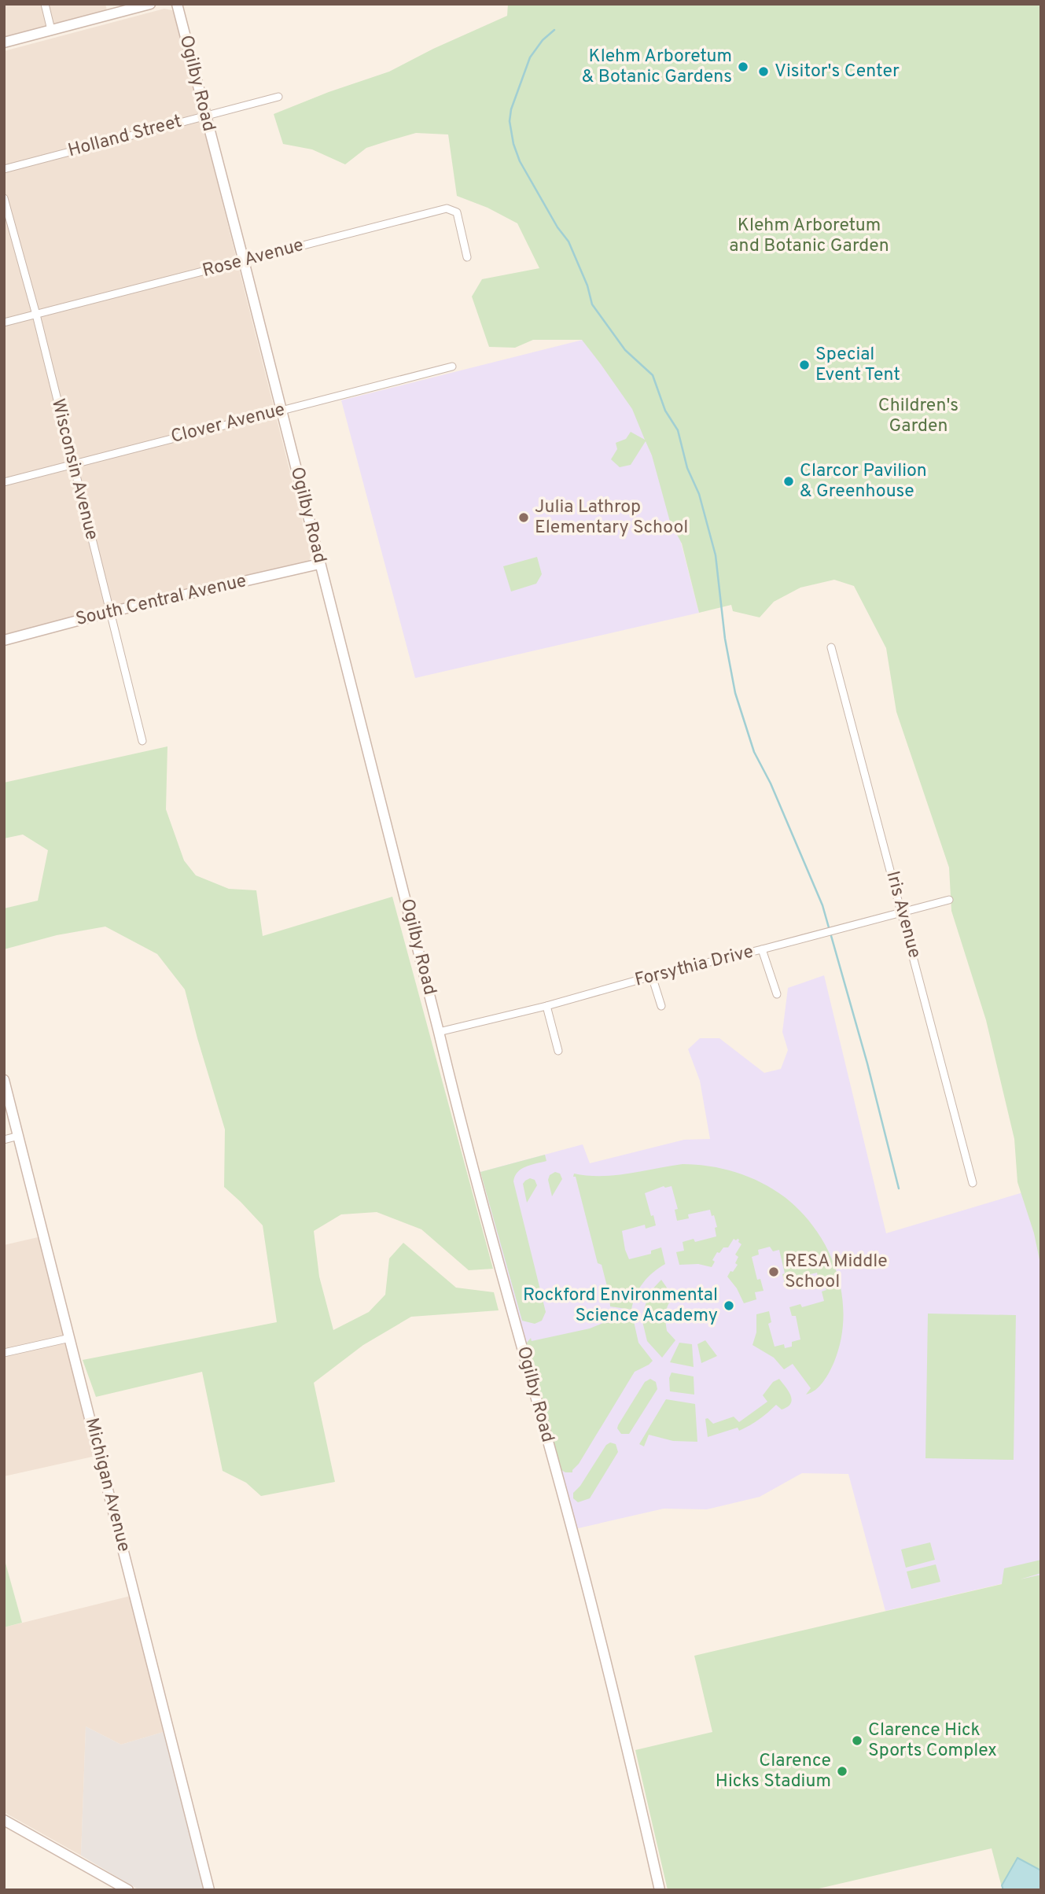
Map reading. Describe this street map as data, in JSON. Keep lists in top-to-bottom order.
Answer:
{
  "streets": {
    "street": [
      "Ogilby Road",
      "Holland Street",
      "Rose Avenue",
      "Clover Avenue",
      "Wisconsin Avenue",
      "South Central Avenue",
      "Iris Avenue",
      "Forsythia Drive",
      "Michigan Avenue"
    ]
  },
  "crossings": [
    ["Ogilby Road", "Holland Street"],
    ["Ogilby Road", "Rose Avenue"],
    ["Ogilby Road", "Clover Avenue"],
    ["Ogilby Road", "South Central Avenue"],
    ["Ogilby Road", "Forsythia Drive"],
    ["Rose Avenue", "Wisconsin Avenue"],
    ["Clover Avenue", "Wisconsin Avenue"],
    ["Wisconsin Avenue", "South Central Avenue"],
    ["Iris Avenue", "Forsythia Drive"]
  ],
  "parks": ["Klehm Arboretum and Botanic Garden", "Children's Garden"],
  "places": [
    "Klehm Arboretum & Botanic Gardens",
    "Visitor's Center",
    "Special Event Tent",
    "Clarcor Pavilion & Greenhouse",
    "Julia Lathrop Elementary School",
    "RESA Middle School",
    "Rockford Environmental Science Academy",
    "Clarence Hick Sports Complex",
    "Clarence Hicks Stadium"
  ]
}
